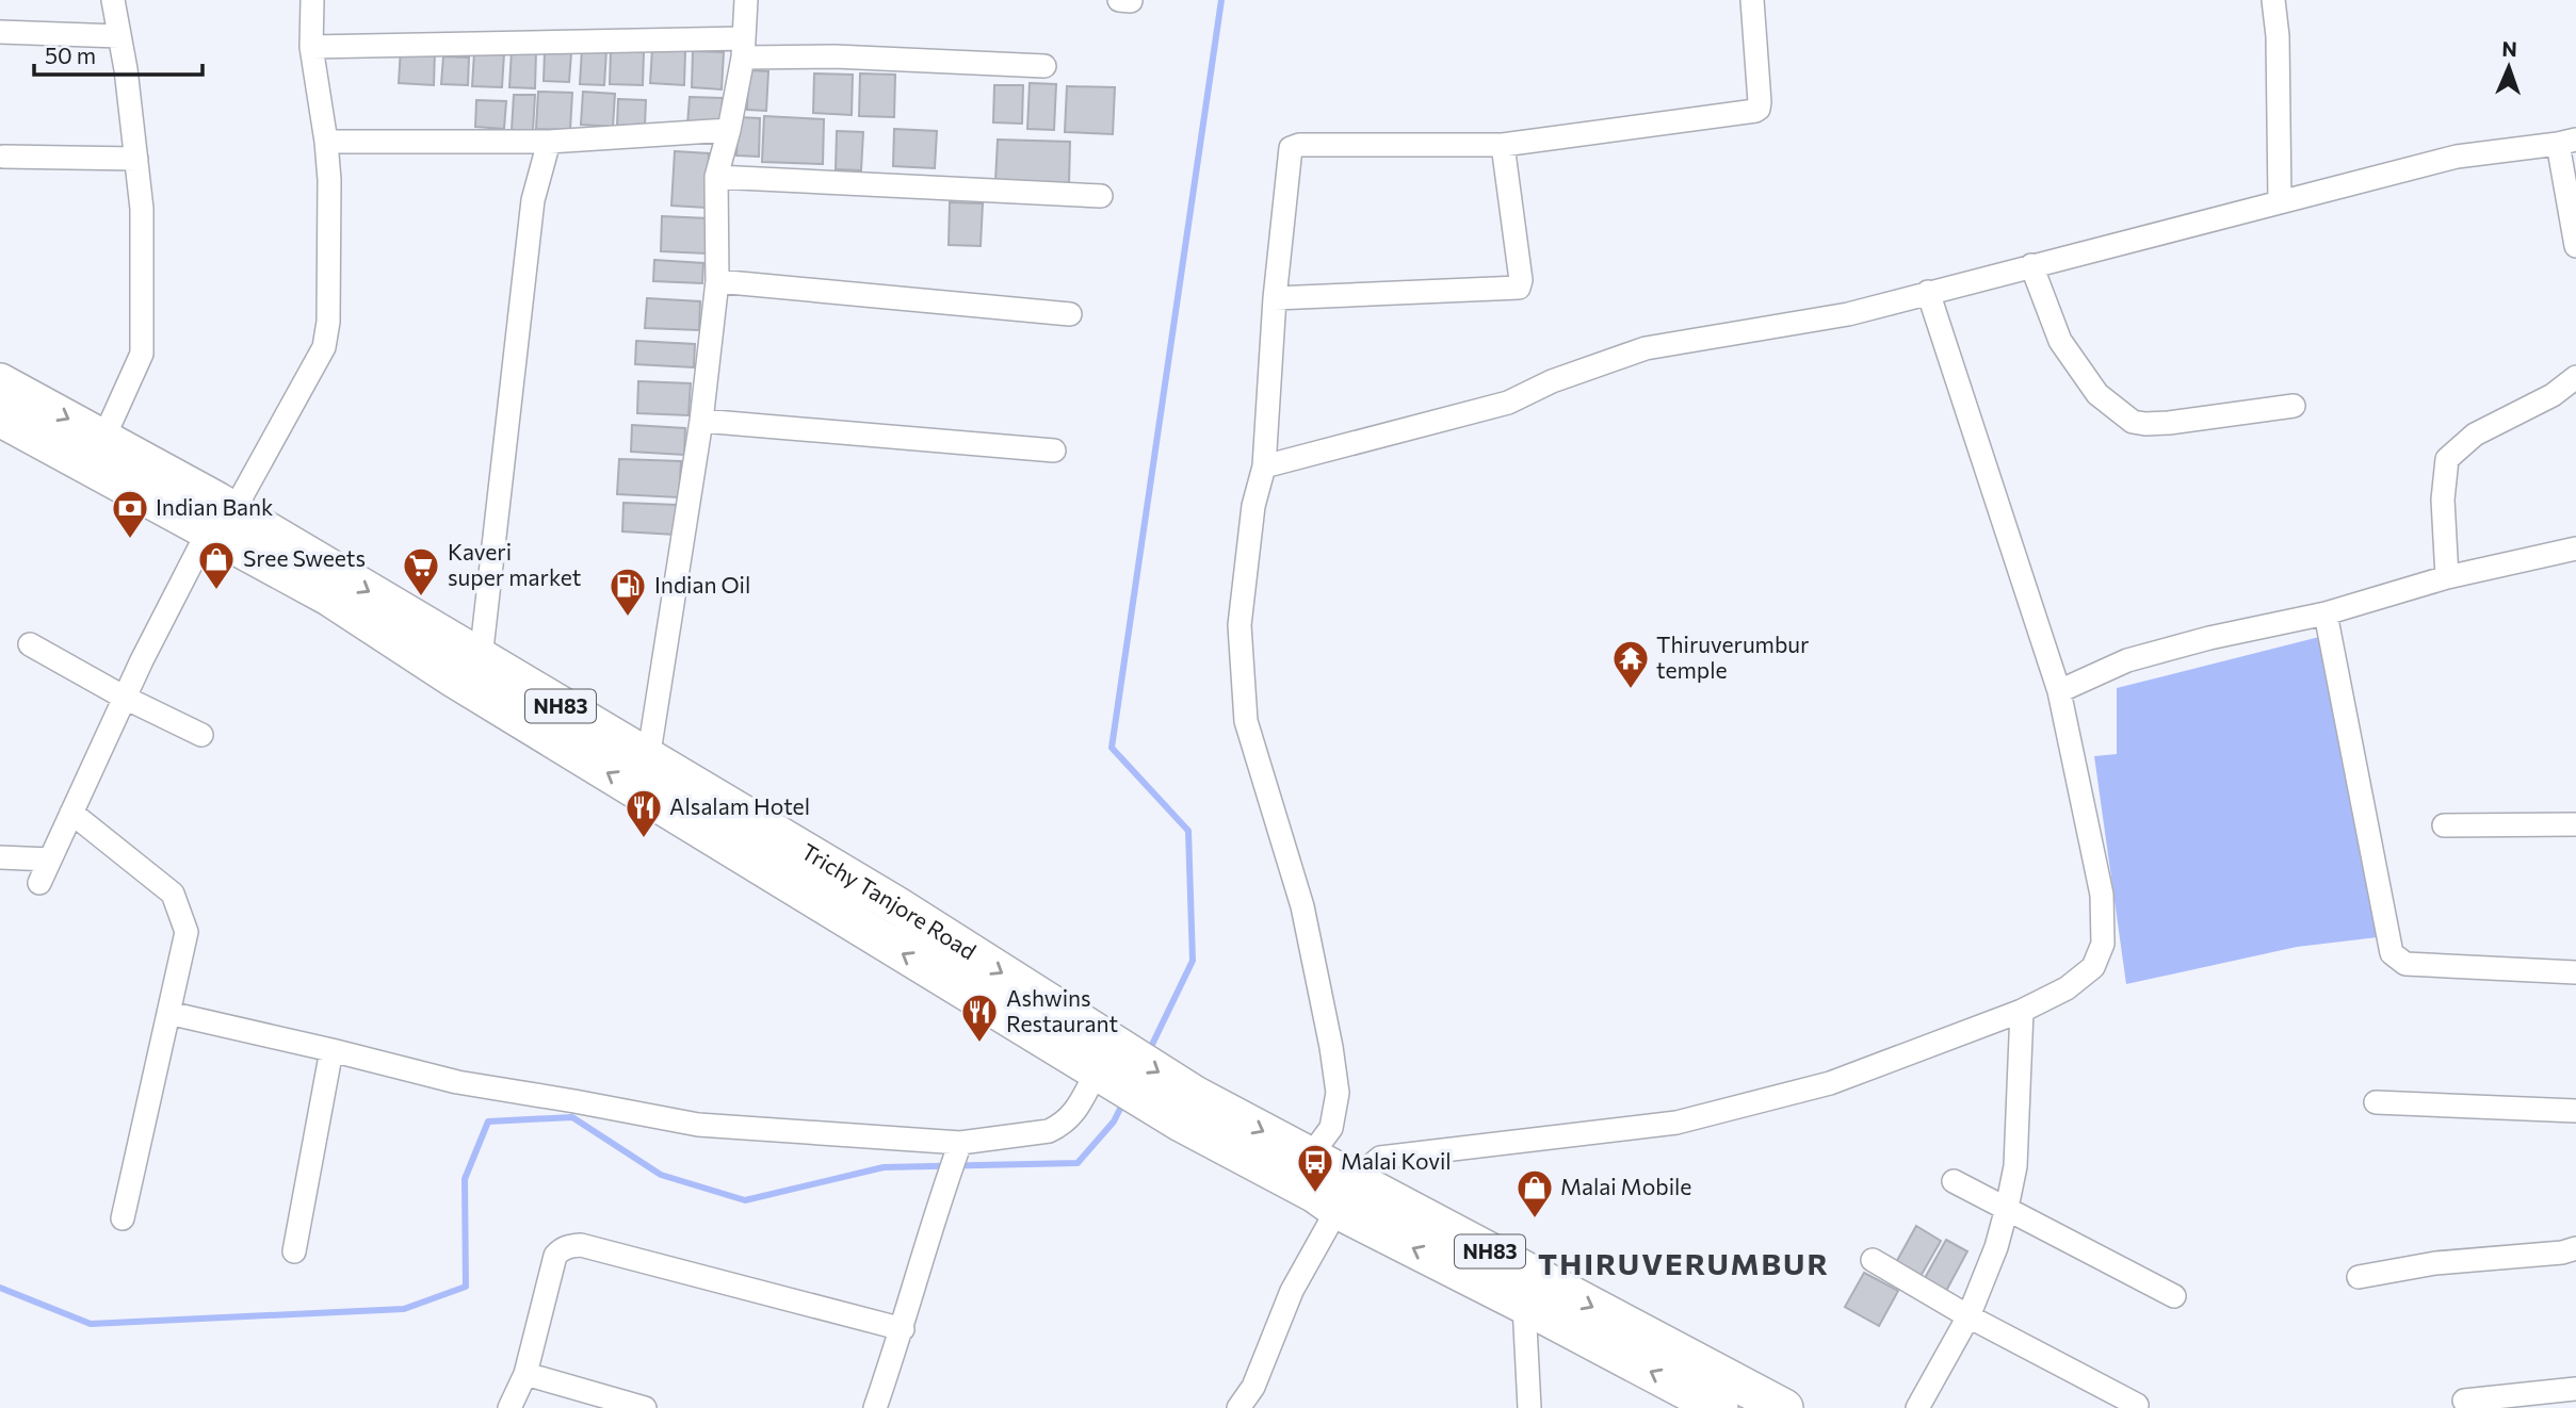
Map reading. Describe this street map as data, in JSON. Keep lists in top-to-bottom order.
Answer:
{
  "streets": {
    "highway": ["NH83", "Trichy Tanjore Road"]
  },
  "districts": ["THIRUVERUMBUR"],
  "places": {
    "bank": ["Indian Bank"],
    "shop": ["Sree Sweets", "Malai Mobile"],
    "supermarket": ["Kaveri super market"],
    "fuel station": ["Indian Oil"],
    "temple": ["Thiruverumbur temple"],
    "restaurant": ["Alsalam Hotel", "Ashwins Restaurant"],
    "bus stop": ["Malai Kovil"]
  },
  "scale_bar": "50 m",
  "north": "top"
}
